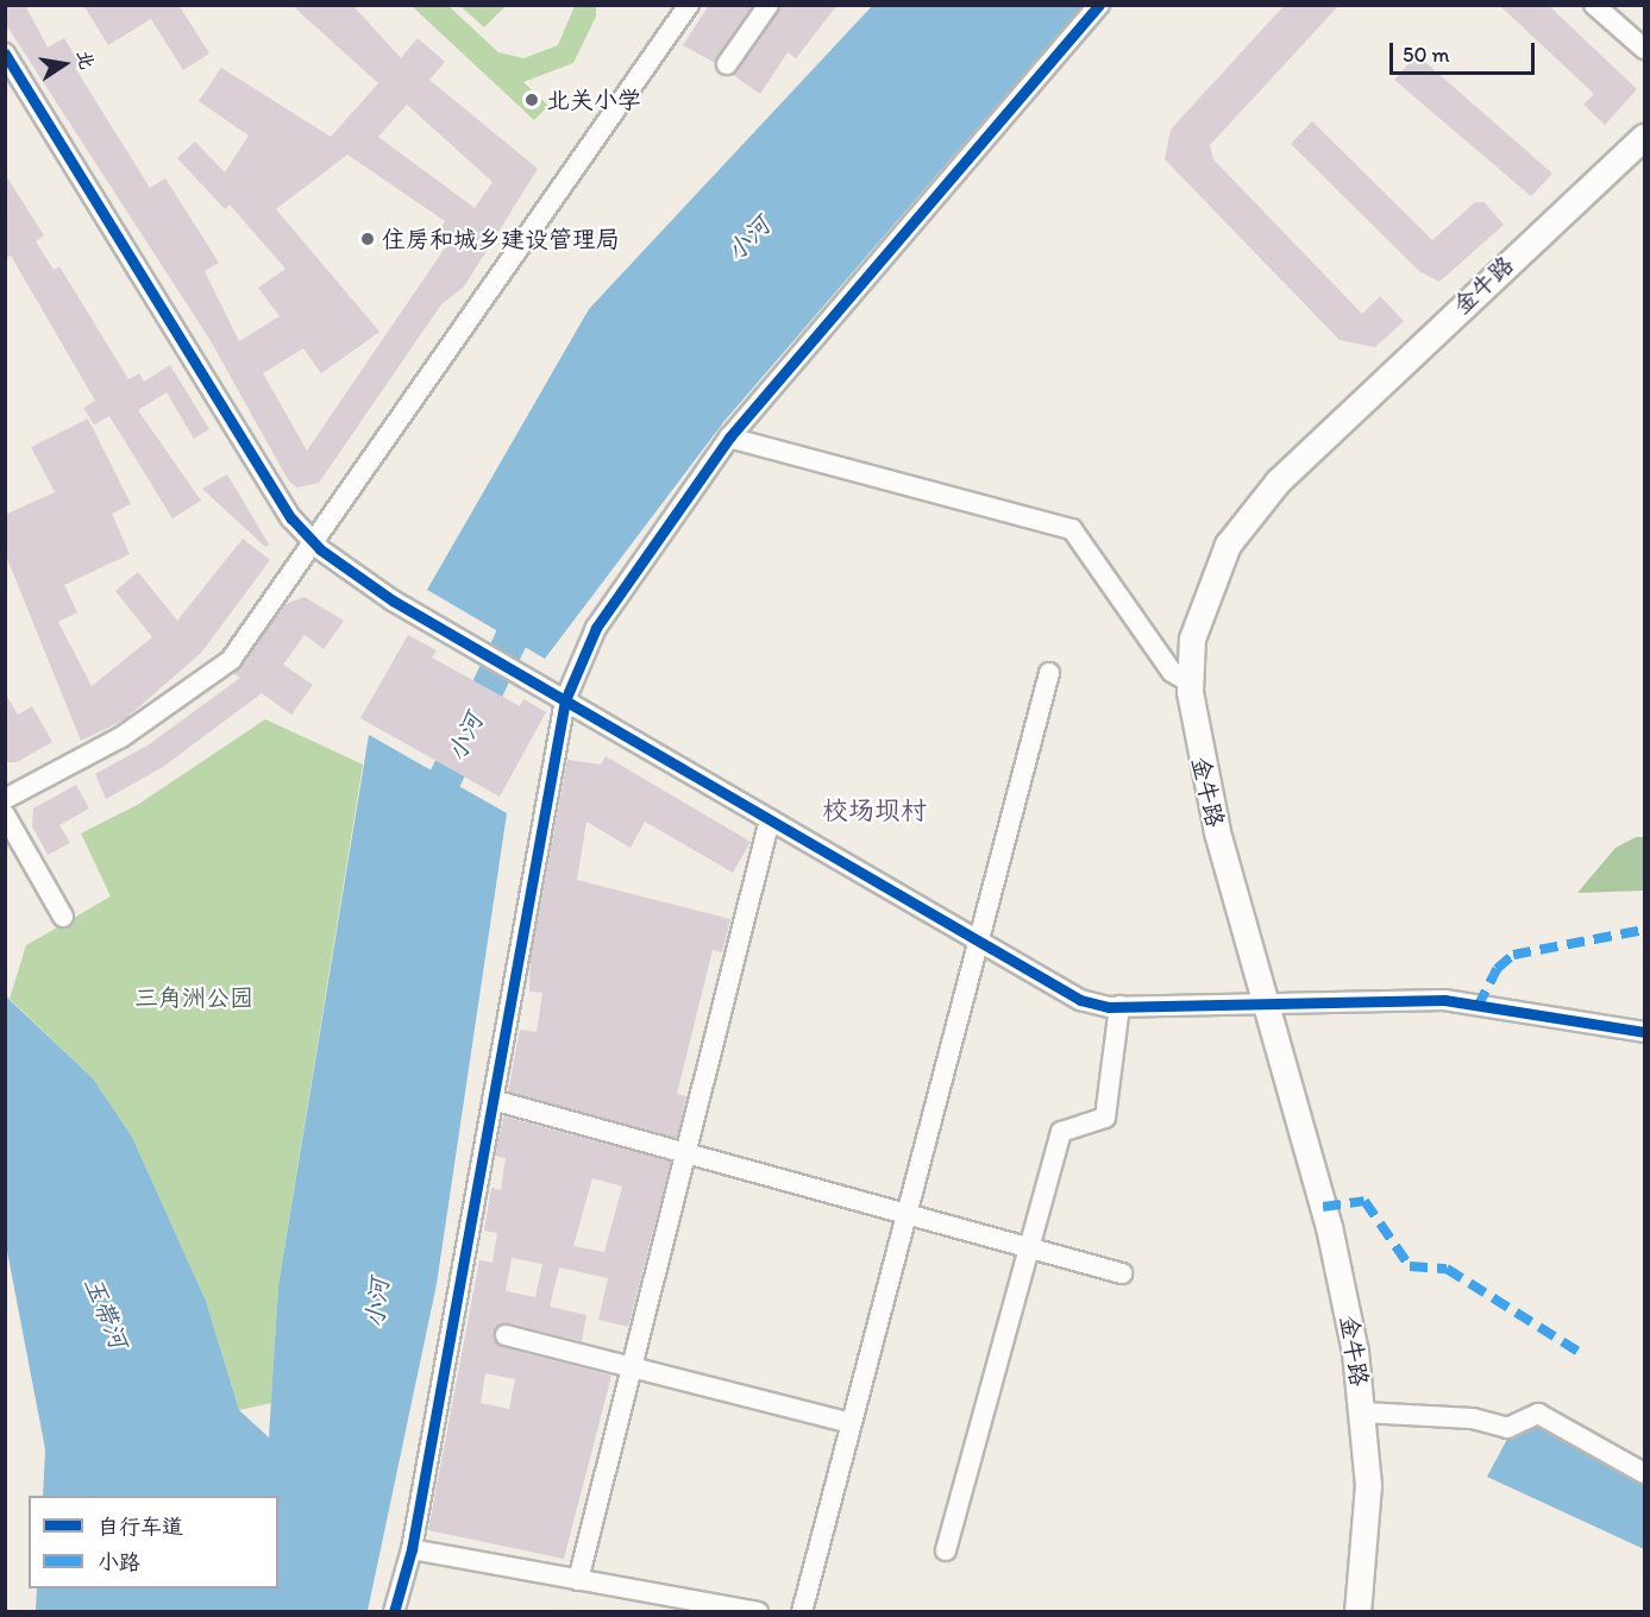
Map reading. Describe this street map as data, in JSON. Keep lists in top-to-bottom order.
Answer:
{
  "streets": {
    "main road": ["金牛路"]
  },
  "districts": ["校场坝村"],
  "water": ["小河", "玉带河"],
  "parks": ["三角洲公园"],
  "places": ["北关小学", "住房和城乡建设管理局"],
  "legend": ["自行车道", "小路"],
  "scale_bar": "50 m",
  "north": "right"
}
